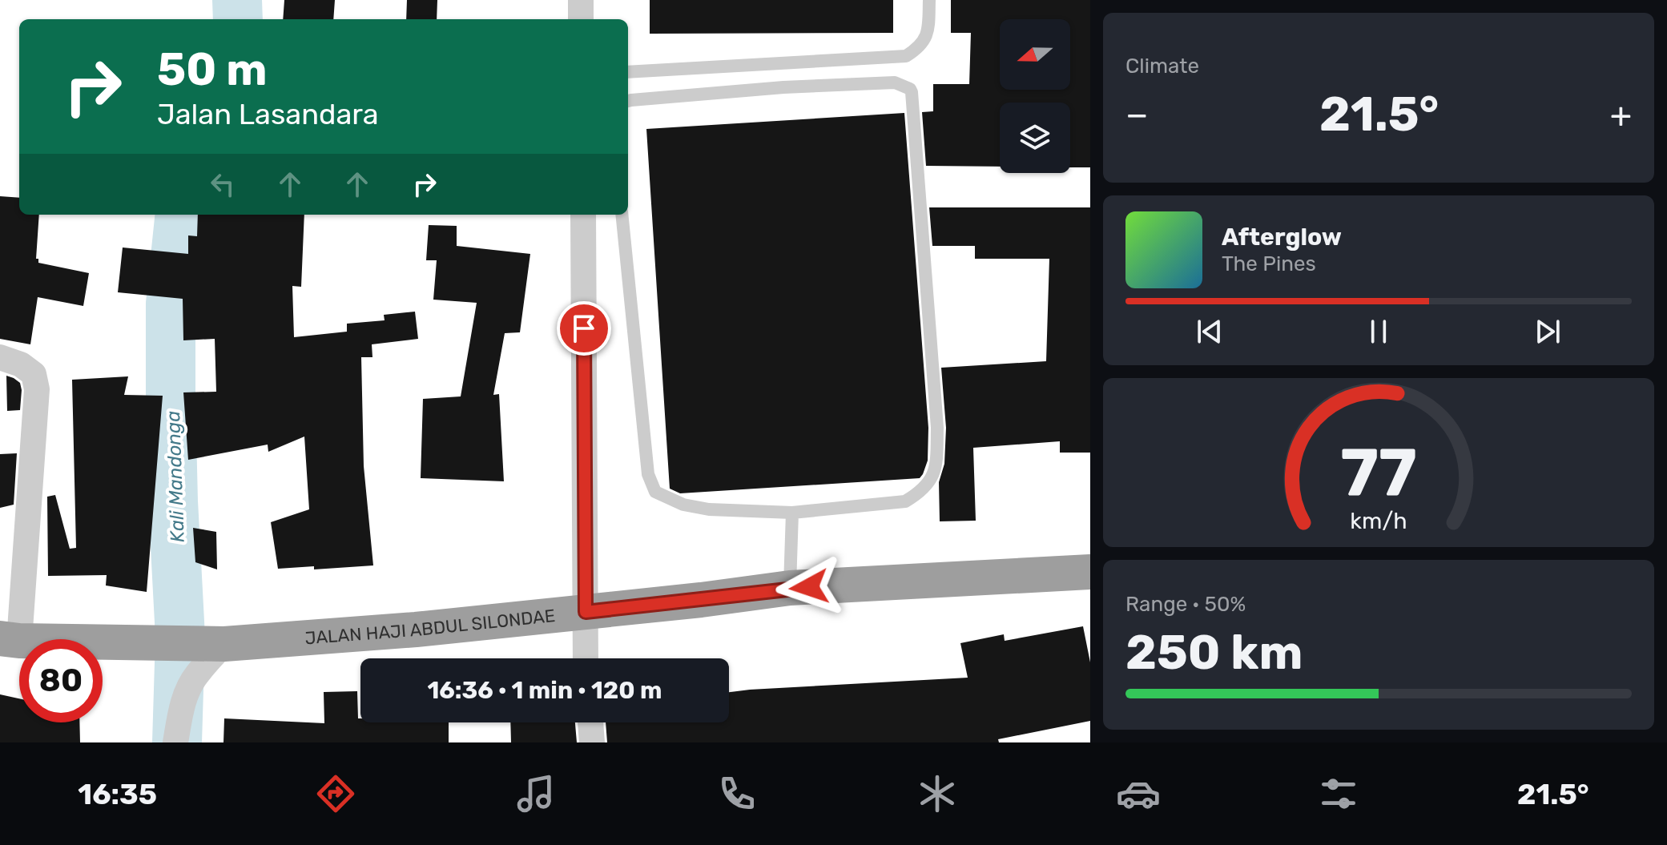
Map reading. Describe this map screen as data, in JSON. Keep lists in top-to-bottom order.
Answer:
{
  "streets": {
    "highway": ["JALAN HAJI ABDUL SILONDAE"]
  },
  "water": ["Kali Mandonga"],
  "north": "left",
  "page": {
    "tile": [
      "Climate",
      ["Range · 50%", "250 km"]
    ],
    "turn": ["50 m", "Jalan Lasandara"],
    "heat": ["−", "21.5°", "+"],
    "song": ["Afterglow", "The Pines"],
    "limit": "80",
    "trip": "16:36 · 1 min · 120 m",
    "tabs": ["16:35", "21.5°"],
    "gauge": ["77", "km/h"]
  }
}
